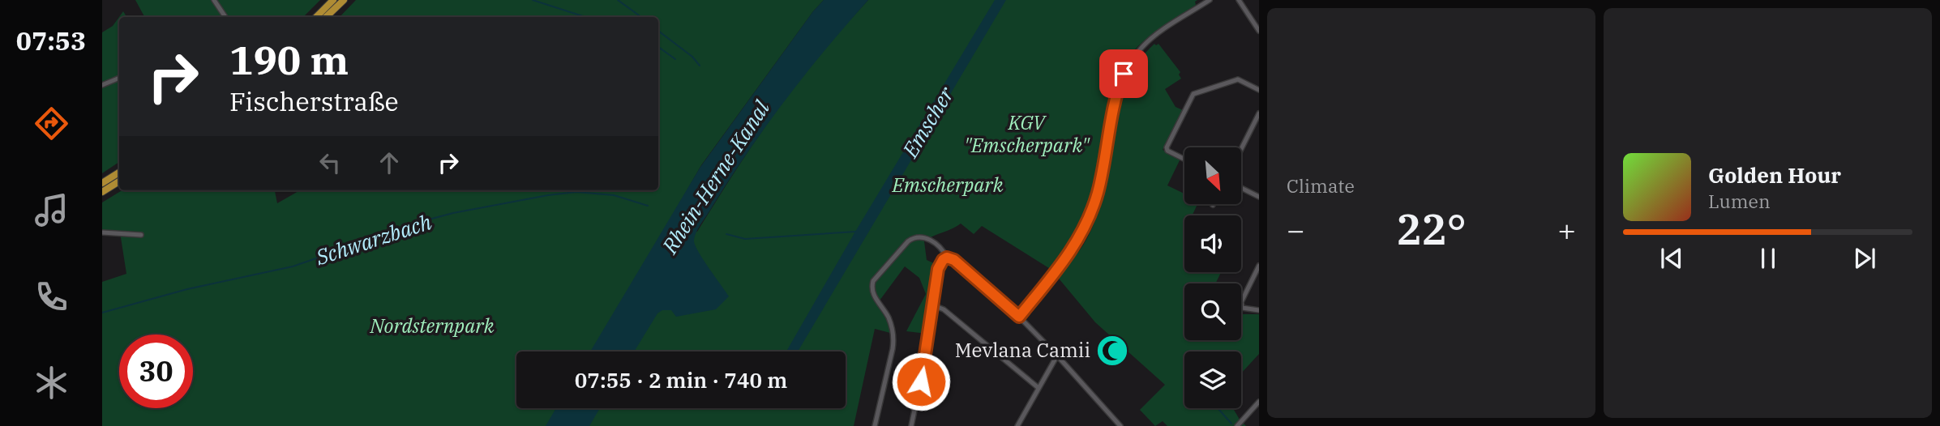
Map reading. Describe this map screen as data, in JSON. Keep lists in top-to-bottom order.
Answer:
{
  "water": ["Emscher", "Rhein-Herne-Kanal", "Schwarzbach"],
  "parks": ["KGV \"Emscherpark\"", "Emscherpark", "Nordsternpark"],
  "places": {
    "mosque": ["Mevlana Camii"]
  },
  "north": "bottom right",
  "page": {
    "tabs": "07:53",
    "tile": "Climate",
    "turn": ["190 m", "Fischerstraße"],
    "song": ["Golden Hour", "Lumen"],
    "heat": ["−", "22°", "+"],
    "limit": "30",
    "trip": "07:55 · 2 min · 740 m"
  }
}
